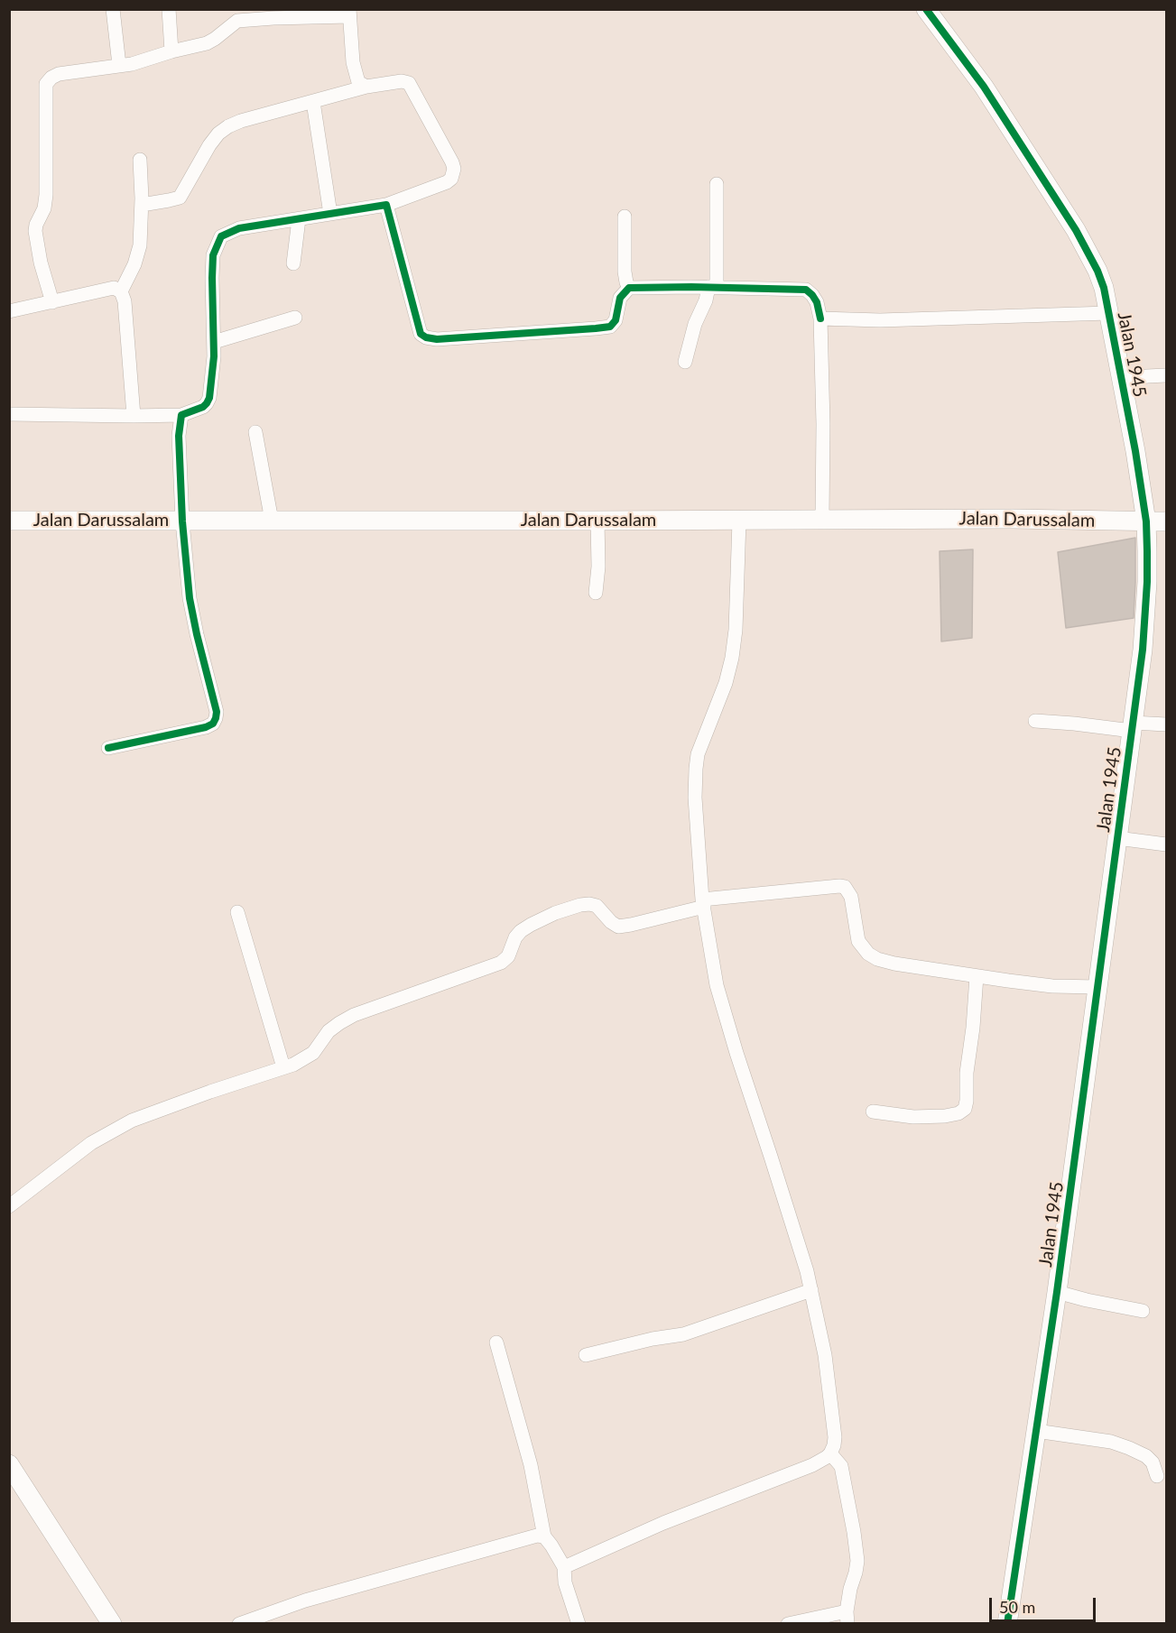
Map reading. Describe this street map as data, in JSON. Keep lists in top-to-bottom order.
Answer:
{
  "streets": {
    "street": ["Jalan 1945", "Jalan Darussalam"]
  },
  "crossings": [
    ["Jalan 1945", "Jalan Darussalam"]
  ],
  "scale_bar": "50 m"
}
